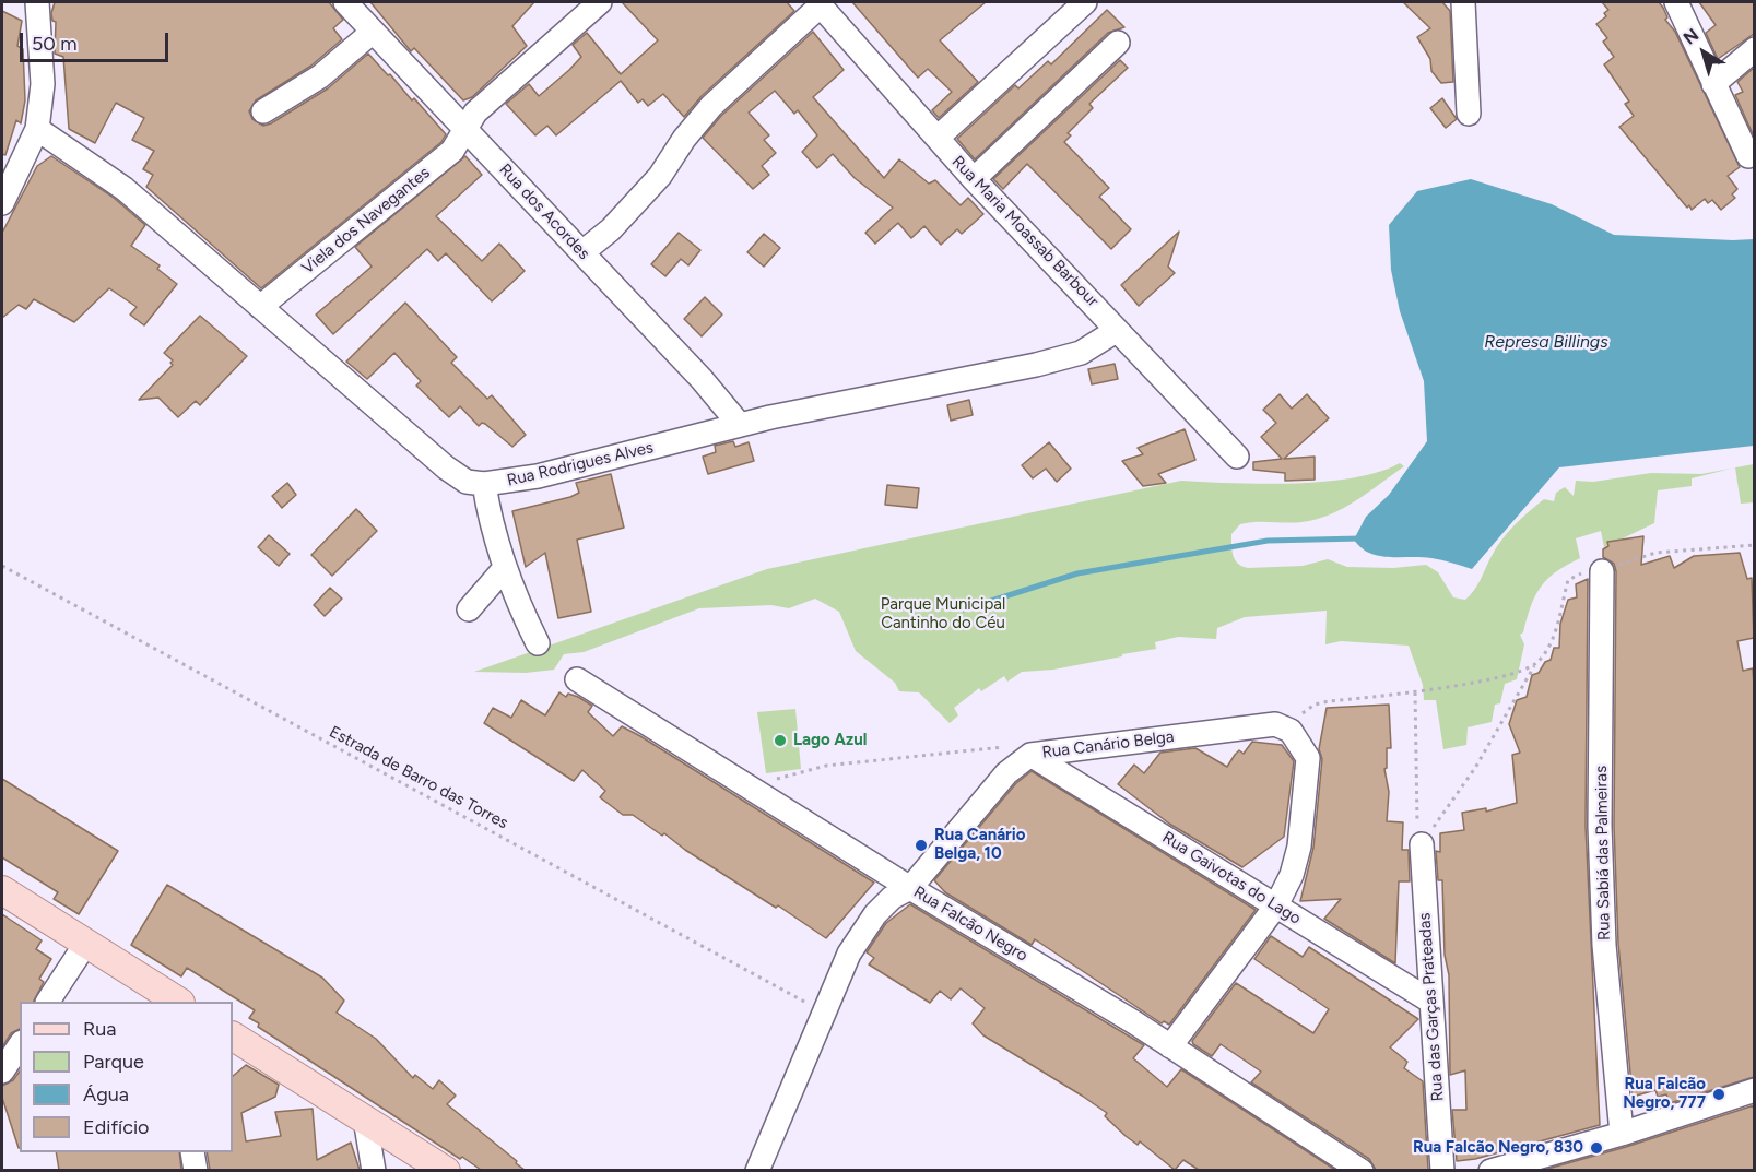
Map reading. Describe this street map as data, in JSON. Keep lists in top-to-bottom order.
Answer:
{
  "streets": {
    "street": [
      "Rua dos Acordes",
      "Viela dos Navegantes",
      "Rua Maria Moassab Barbour",
      "Rua Rodrigues Alves",
      "Rua Canário Belga",
      "Rua Sabiá das Palmeiras",
      "Rua Gaivotas do Lago",
      "Rua Falcão Negro",
      "Rua das Garças Prateadas"
    ],
    "path": ["Estrada de Barro das Torres"]
  },
  "crossings": [
    ["Rua dos Acordes", "Viela dos Navegantes"],
    ["Rua dos Acordes", "Rua Rodrigues Alves"],
    ["Viela dos Navegantes", "Rua Rodrigues Alves"],
    ["Rua Maria Moassab Barbour", "Rua Rodrigues Alves"],
    ["Rua Canário Belga", "Estrada de Barro das Torres"],
    ["Rua Canário Belga", "Rua Gaivotas do Lago"],
    ["Rua Canário Belga", "Rua Falcão Negro"],
    ["Rua Gaivotas do Lago", "Rua das Garças Prateadas"]
  ],
  "water": ["Represa Billings"],
  "parks": ["Parque Municipal Cantinho do Céu"],
  "places": [
    "Lago Azul",
    "Rua Canário Belga, 10",
    "Rua Falcão Negro, 777",
    "Rua Falcão Negro, 830"
  ],
  "legend": [
    "Rua",
    "Parque",
    "Água",
    "Edifício"
  ],
  "scale_bar": "50 m",
  "north": "top left"
}
